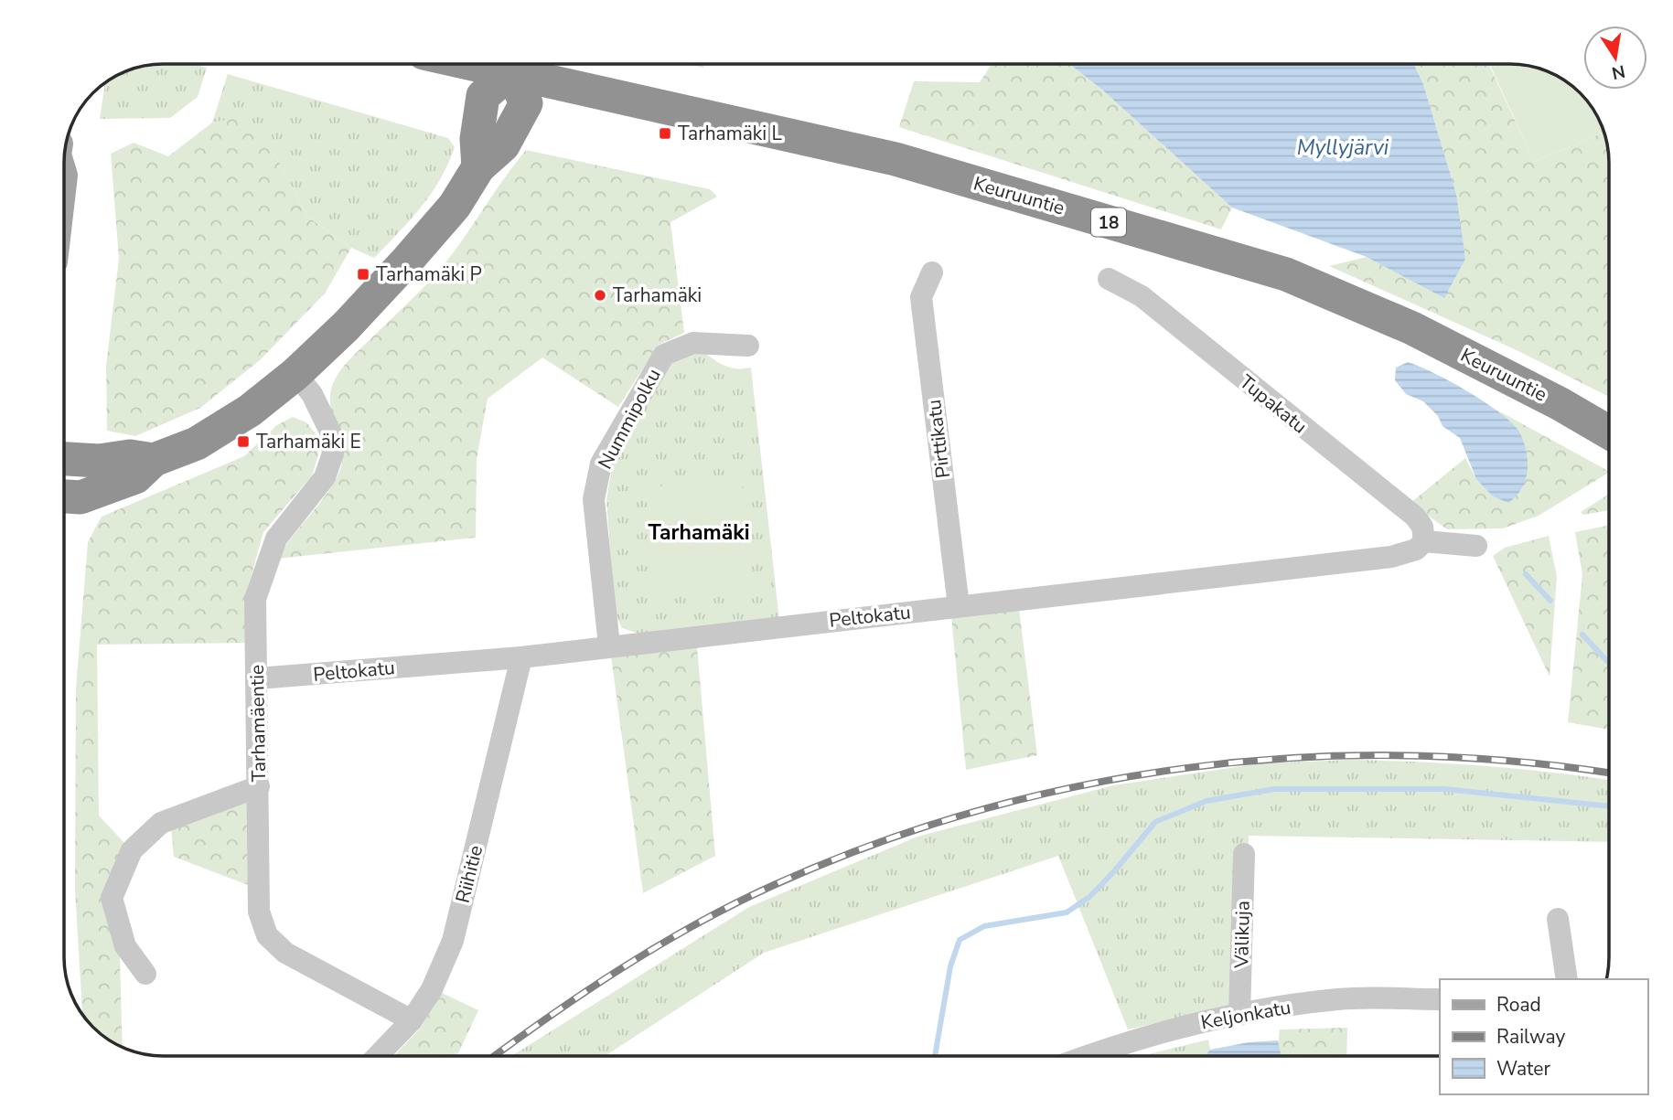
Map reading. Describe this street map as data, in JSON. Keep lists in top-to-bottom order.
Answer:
{
  "streets": {
    "highway": ["Keuruuntie", "18"],
    "street": [
      "Tupakatu",
      "Nummipolku",
      "Pirttikatu",
      "Peltokatu",
      "Tarhamäentie",
      "Riihitie",
      "Välikuja",
      "Keljonkatu"
    ]
  },
  "crossings": [
    ["Tupakatu", "Peltokatu"],
    ["Nummipolku", "Peltokatu"],
    ["Pirttikatu", "Peltokatu"],
    ["Peltokatu", "Tarhamäentie"],
    ["Peltokatu", "Riihitie"],
    ["Tarhamäentie", "Riihitie"],
    ["Välikuja", "Keljonkatu"]
  ],
  "districts": ["Tarhamäki"],
  "water": ["Myllyjärvi"],
  "places": {
    "transit": ["Tarhamäki L", "Tarhamäki P", "Tarhamäki E"],
    "other": ["Tarhamäki"]
  },
  "legend": ["Road", "Railway", "Water"],
  "north": "bottom"
}
